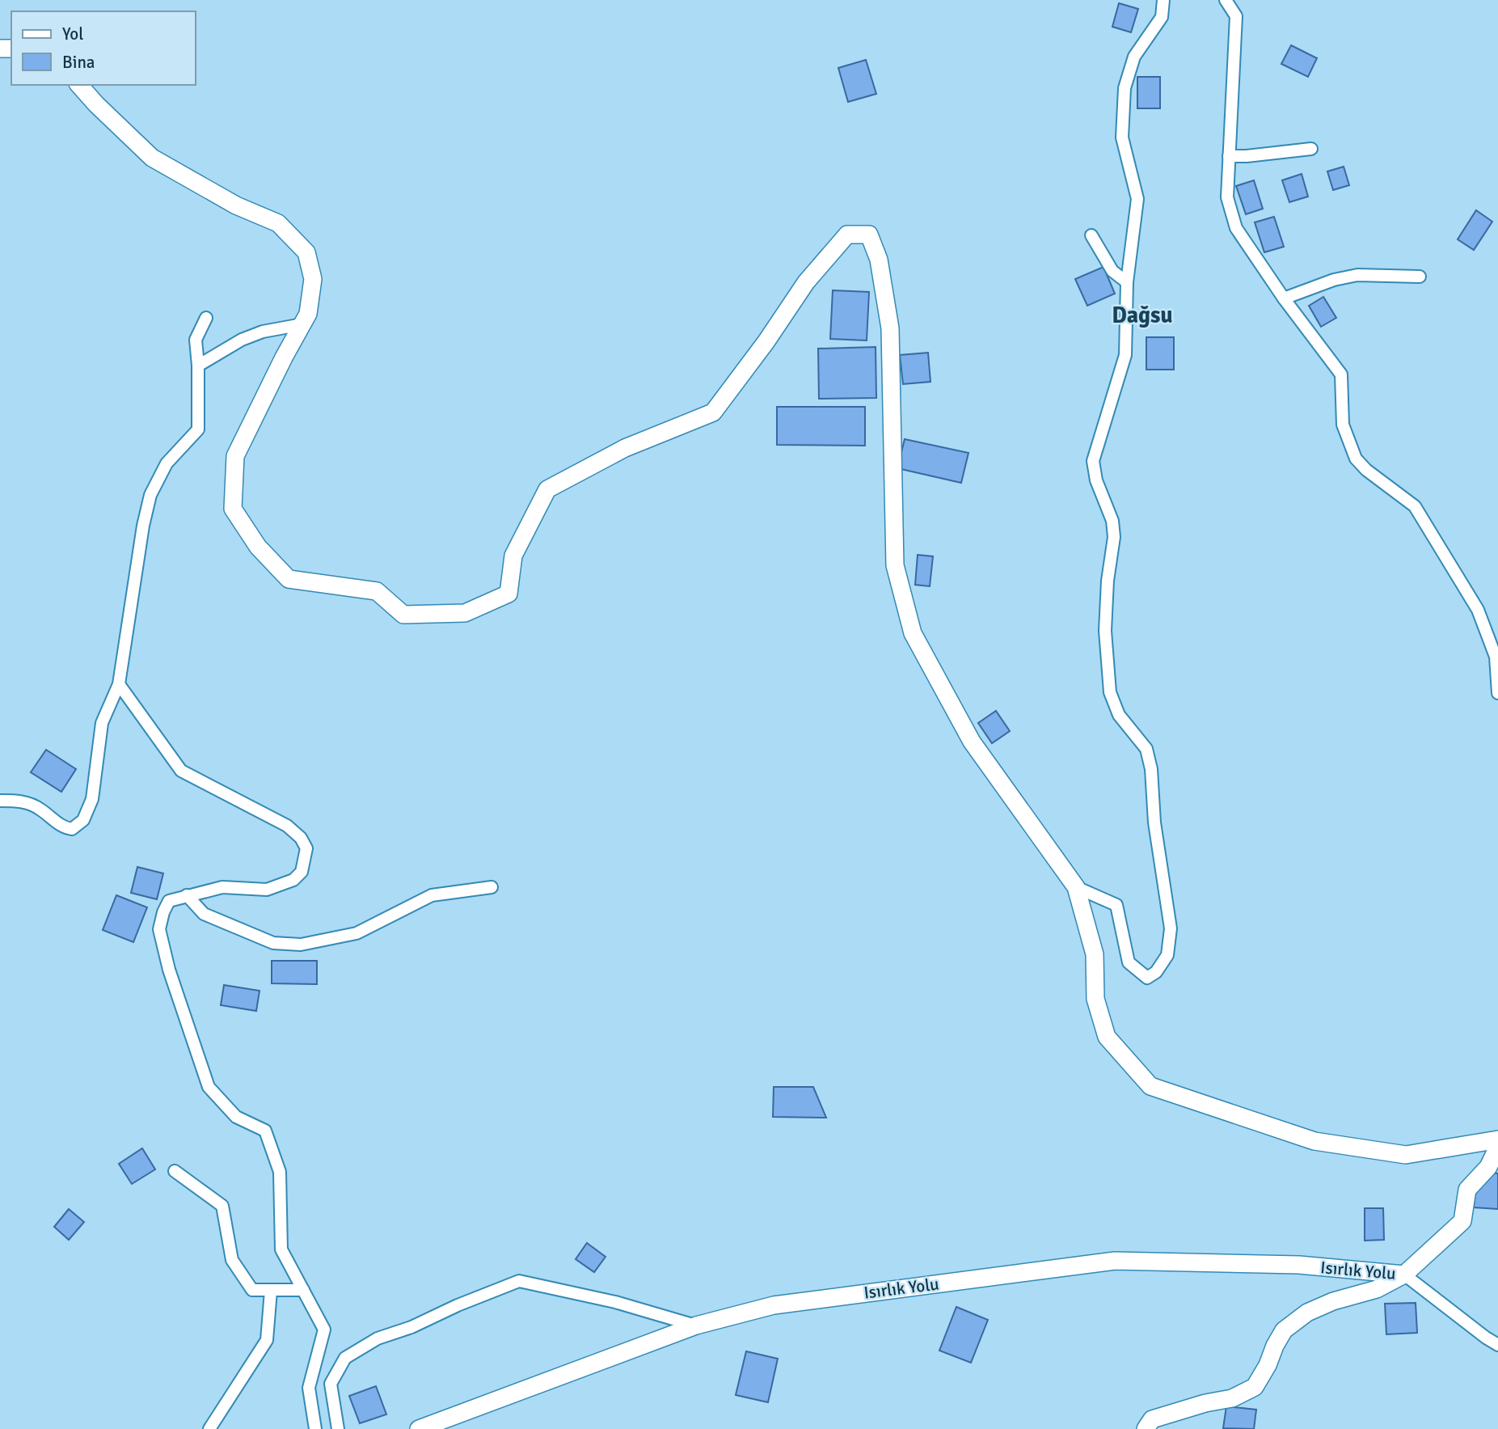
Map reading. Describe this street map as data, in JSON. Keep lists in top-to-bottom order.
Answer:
{
  "streets": {
    "street": ["Isırlık Yolu"]
  },
  "districts": ["Dağsu"],
  "legend": ["Yol", "Bina"]
}
